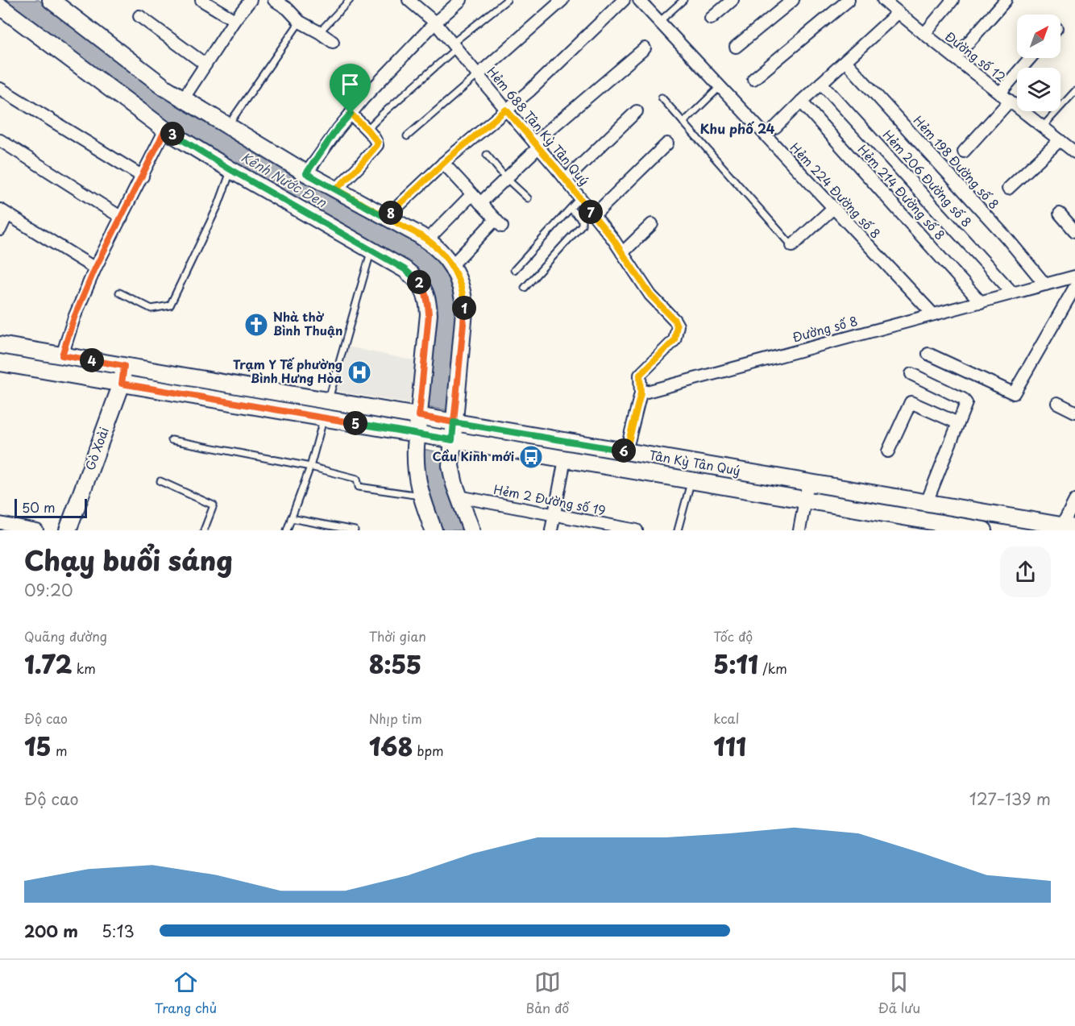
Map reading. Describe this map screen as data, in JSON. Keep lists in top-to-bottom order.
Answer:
{
  "streets": {
    "main road": ["Gò Xoài", "Tân Kỳ Tân Quý"],
    "street": [
      "Đường số 12",
      "Hẻm 688 Tân Kỳ Tân Quý",
      "Hẻm 198 Đường số 8",
      "Hẻm 206 Đường số 8",
      "Hẻm 224 Đường số 8",
      "Hẻm 214 Đường số 8",
      "Đường số 8",
      "Hẻm 2 Đường số 19"
    ]
  },
  "crossings": [
    ["Hẻm 688 Tân Kỳ Tân Quý", "Đường số 8"],
    ["Hẻm 198 Đường số 8", "Đường số 8"],
    ["Hẻm 206 Đường số 8", "Đường số 8"],
    ["Hẻm 224 Đường số 8", "Đường số 8"],
    ["Hẻm 214 Đường số 8", "Đường số 8"],
    ["Gò Xoài", "Tân Kỳ Tân Quý"]
  ],
  "districts": ["Khu phố 24"],
  "water": ["Kênh Nước Đen"],
  "places": {
    "church": ["Nhà thờ Bình Thuận"],
    "hospital": ["Trạm Y Tế phường Bình Hưng Hòa"],
    "bus stop": ["Cầu Kinh mới"]
  },
  "scale_bar": "50 m",
  "north": "top right",
  "page": {
    "pins": [
      "3",
      "7",
      "8",
      "2",
      "1",
      "4",
      "5",
      "6"
    ],
    "scale": "50 m",
    "heading": ["Chạy buổi sáng", "09:20"],
    "stats": [
      ["Quãng đường", "1.72 km"],
      ["Thời gian", "8:55"],
      ["Tốc độ", "5:11 /km"],
      ["Độ cao", "15 m"],
      ["Nhịp tim", "168 bpm"],
      ["kcal", "111"]
    ],
    "chart": ["Độ cao", "127–139 m"],
    "list": [
      {
        "name": "200 m",
        "note": "5:13"
      }
    ],
    "tabs": ["Trang chủ", "Bản đồ", "Đã lưu"]
  }
}
